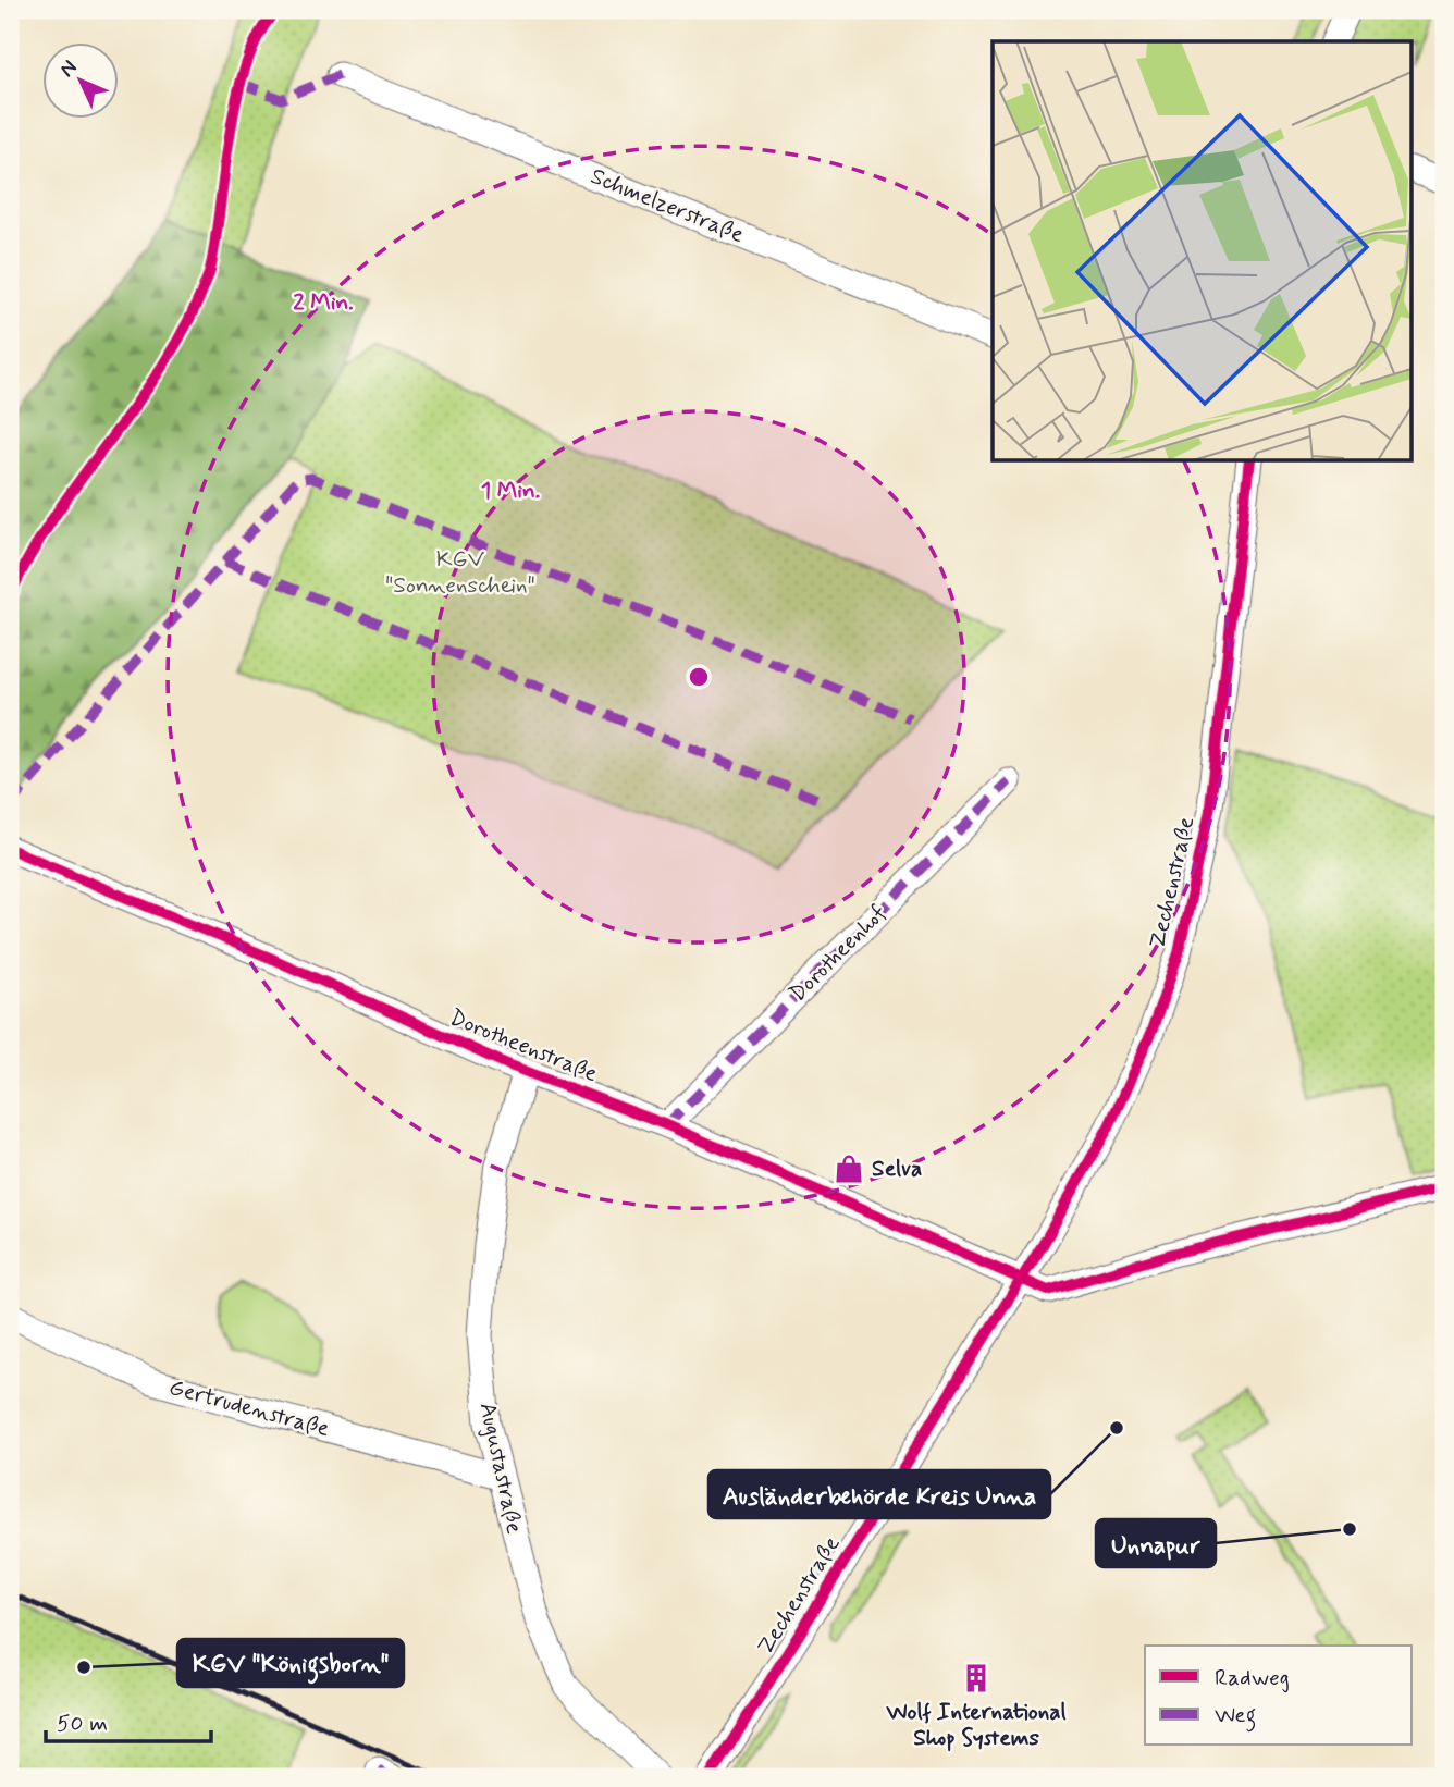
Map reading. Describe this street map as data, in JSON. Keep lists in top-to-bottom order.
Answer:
{
  "streets": {
    "street": [
      "Schmelzerstraße",
      "Zechenstraße",
      "Dorotheenhof",
      "Dorotheenstraße",
      "Gertrudenstraße",
      "Augustastraße"
    ]
  },
  "crossings": [
    ["Zechenstraße", "Dorotheenstraße"],
    ["Dorotheenhof", "Dorotheenstraße"],
    ["Dorotheenstraße", "Augustastraße"],
    ["Gertrudenstraße", "Augustastraße"]
  ],
  "parks": ["KGV \"Sonnenschein\""],
  "places": {
    "shop": ["Selva"],
    "other": ["Ausländerbehörde Kreis Unna", "Unnapur", "KGV \"Königsborn\""],
    "building": ["Wolf International Shop Systems"]
  },
  "legend": ["Radweg", "Weg"],
  "scale_bar": "50 m",
  "north": "top left",
  "rings": ["2 Min.", "1 Min."]
}
